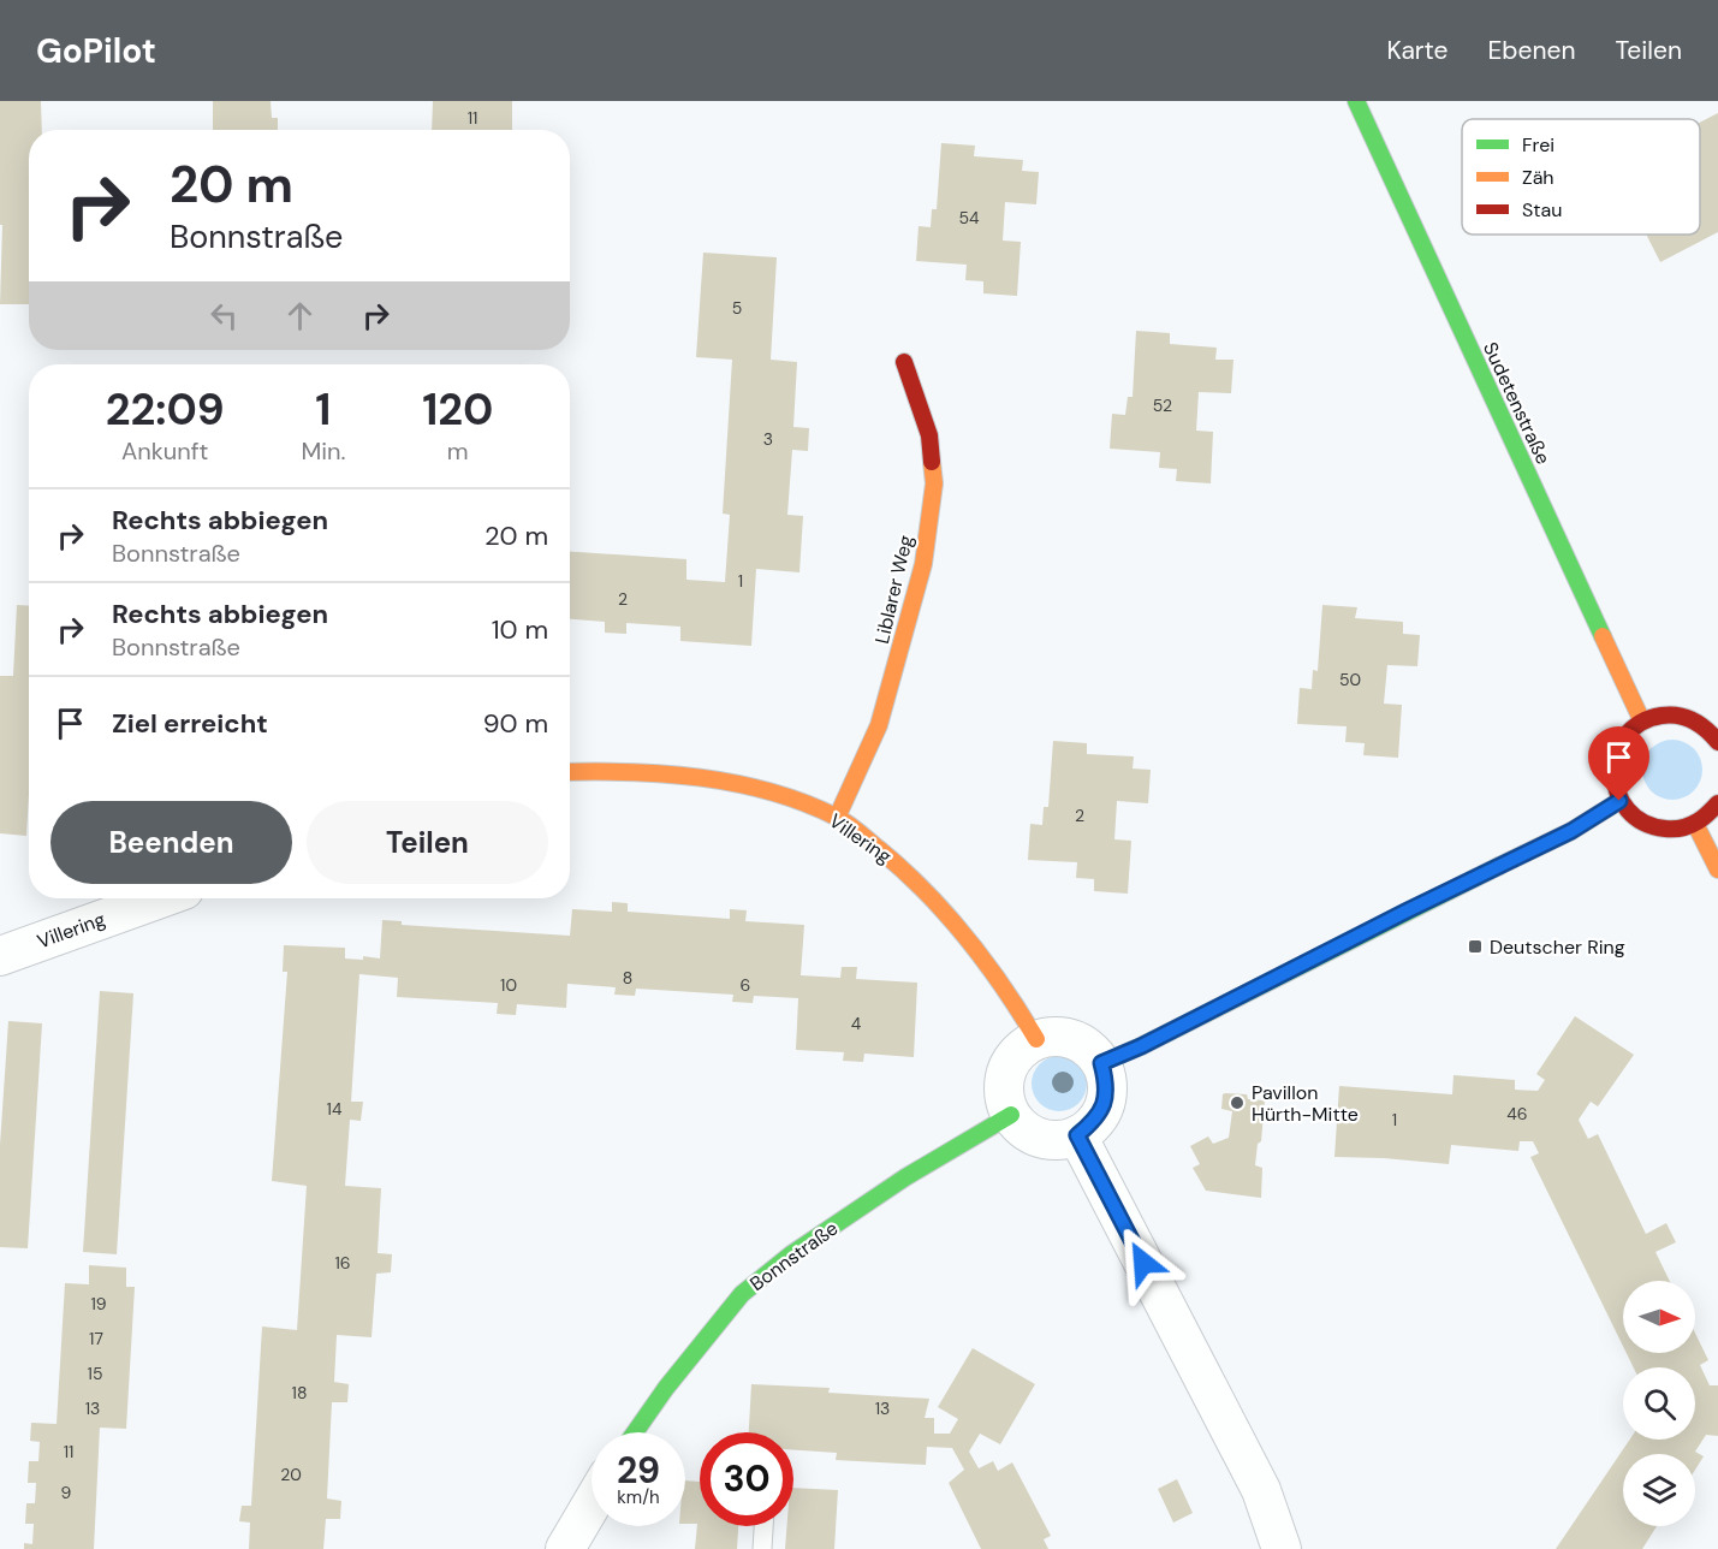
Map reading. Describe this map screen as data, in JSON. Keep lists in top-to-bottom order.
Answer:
{
  "streets": {
    "street": [
      "Sudetenstraße",
      "Liblarer Weg",
      "Villering",
      "Bonnstraße"
    ]
  },
  "crossings": [
    ["Liblarer Weg", "Villering"],
    ["Villering", "Bonnstraße"]
  ],
  "places": {
    "transit": ["Deutscher Ring"],
    "other": ["Pavillon Hürth-Mitte"]
  },
  "house_numbers": [
    "11",
    "54",
    "5",
    "52",
    "3",
    "1",
    "2",
    "50",
    "2",
    "8",
    "10",
    "6",
    "4",
    "14",
    "46",
    "1",
    "16",
    "19",
    "17",
    "15",
    "18",
    "13",
    "13",
    "11",
    "20",
    "9"
  ],
  "legend": ["Frei", "Zäh", "Stau"],
  "north": "right",
  "page": {
    "header": "GoPilot",
    "nav": ["Karte", "Ebenen", "Teilen"],
    "turn": ["20 m", "Bonnstraße"],
    "eta": [
      "22:09",
      "Ankunft",
      "1",
      "Min.",
      "120",
      "m"
    ],
    "list": [
      {
        "name": "Rechts abbiegen",
        "note": "Bonnstraße",
        "value": "20 m"
      },
      {
        "name": "Rechts abbiegen",
        "note": "Bonnstraße",
        "value": "10 m"
      },
      {
        "name": "Ziel erreicht",
        "value": "90 m"
      }
    ],
    "buttons": ["Beenden", "Teilen"],
    "speed": "29 km/h",
    "limit": "30"
  }
}
